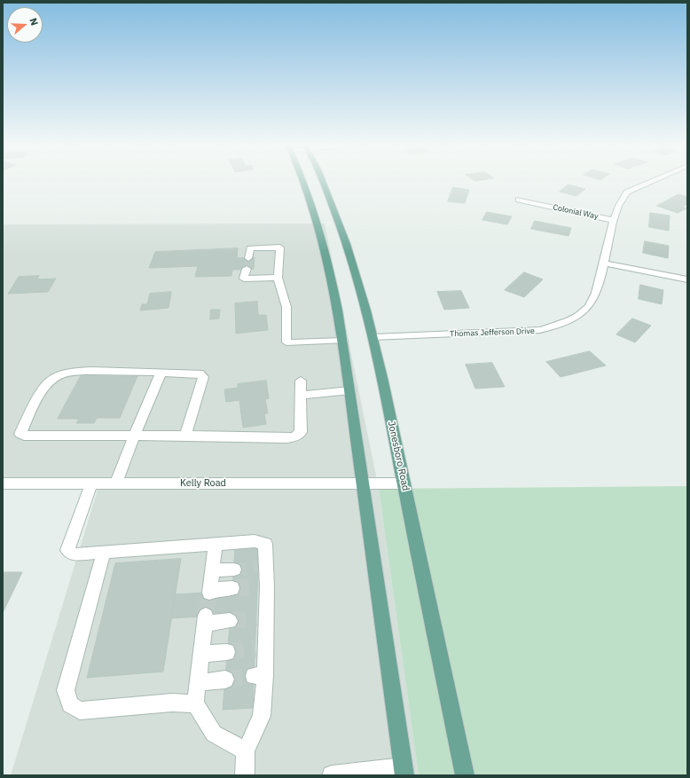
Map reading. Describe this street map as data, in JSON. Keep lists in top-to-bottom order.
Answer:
{
  "streets": {
    "main road": ["Jonesboro Road"],
    "street": ["Colonial Way", "Thomas Jefferson Drive", "Kelly Road"]
  },
  "crossings": [
    ["Colonial Way", "Thomas Jefferson Drive"],
    ["Thomas Jefferson Drive", "Jonesboro Road"],
    ["Jonesboro Road", "Kelly Road"]
  ],
  "north": "right"
}
